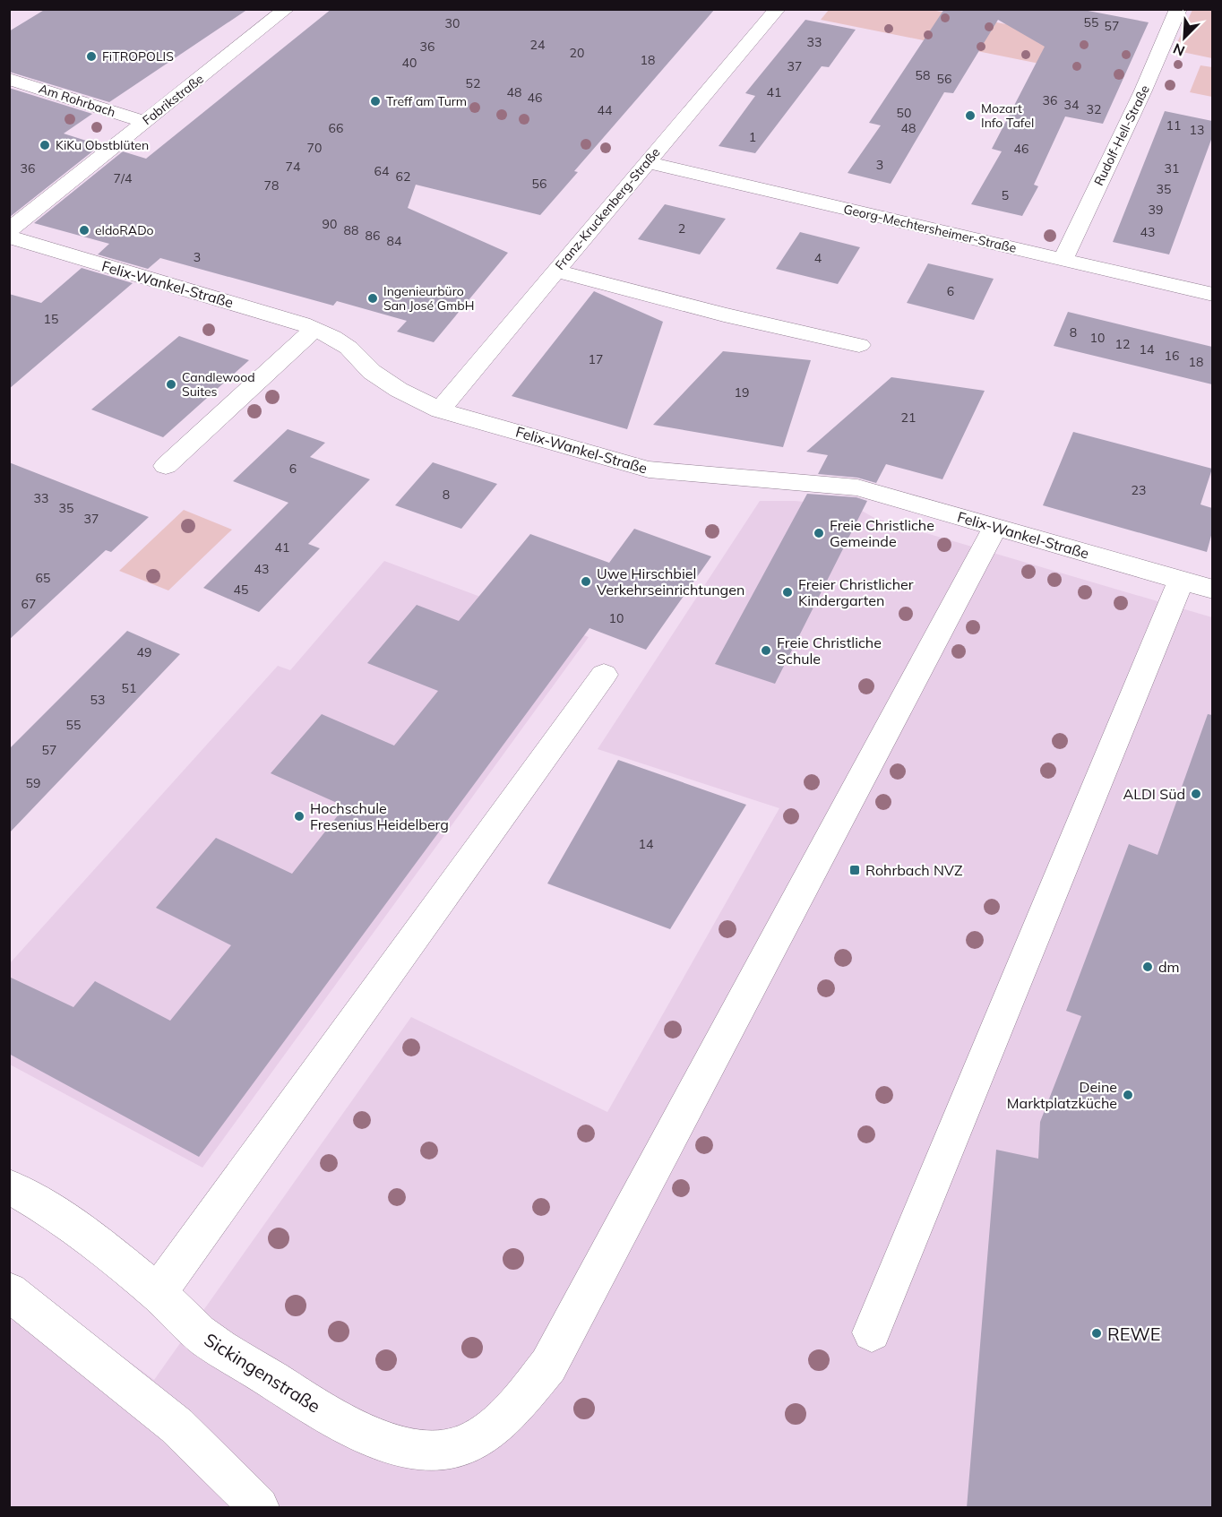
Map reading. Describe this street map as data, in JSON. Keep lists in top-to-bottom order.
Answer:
{
  "streets": {
    "street": [
      "Fabrikstraße",
      "Am Rohrbach",
      "Rudolf-Hell-Straße",
      "Franz-Kruckenberg-Straße",
      "Georg-Mechtersheimer-Straße",
      "Felix-Wankel-Straße",
      "Sickingenstraße"
    ]
  },
  "crossings": [
    ["Fabrikstraße", "Am Rohrbach"],
    ["Rudolf-Hell-Straße", "Georg-Mechtersheimer-Straße"],
    ["Franz-Kruckenberg-Straße", "Georg-Mechtersheimer-Straße"],
    ["Franz-Kruckenberg-Straße", "Felix-Wankel-Straße"],
    ["Felix-Wankel-Straße", "Sickingenstraße"]
  ],
  "places": {
    "other": [
      "FiTROPOLIS",
      "Treff am Turm",
      "Mozart Info Tafel",
      "KiKu Obstblüten",
      "eldoRADo",
      "Ingenieurbüro San José GmbH",
      "Candlewood Suites",
      "Freie Christliche Gemeinde",
      "Uwe Hirschbiel Verkehrseinrichtungen",
      "Freier Christlicher Kindergarten",
      "Freie Christliche Schule",
      "ALDI Süd",
      "Hochschule Fresenius Heidelberg",
      "dm",
      "Deine Marktplatzküche",
      "REWE"
    ],
    "transit": ["Rohrbach NVZ"]
  },
  "house_numbers": [
    "55",
    "30",
    "57",
    "33",
    "24",
    "36",
    "20",
    "18",
    "40",
    "37",
    "58",
    "56",
    "52",
    "48",
    "41",
    "46",
    "36",
    "34",
    "32",
    "44",
    "50",
    "11",
    "66",
    "48",
    "13",
    "1",
    "70",
    "46",
    "3",
    "74",
    "36",
    "31",
    "64",
    "62",
    "7/4",
    "56",
    "78",
    "35",
    "5",
    "39",
    "90",
    "2",
    "88",
    "43",
    "86",
    "84",
    "3",
    "4",
    "6",
    "15",
    "8",
    "10",
    "12",
    "14",
    "16",
    "17",
    "18",
    "19",
    "21",
    "6",
    "23",
    "8",
    "33",
    "35",
    "37",
    "41",
    "43",
    "65",
    "45",
    "67",
    "10",
    "49",
    "51",
    "53",
    "55",
    "57",
    "59",
    "14"
  ],
  "north": "bottom left"
}
